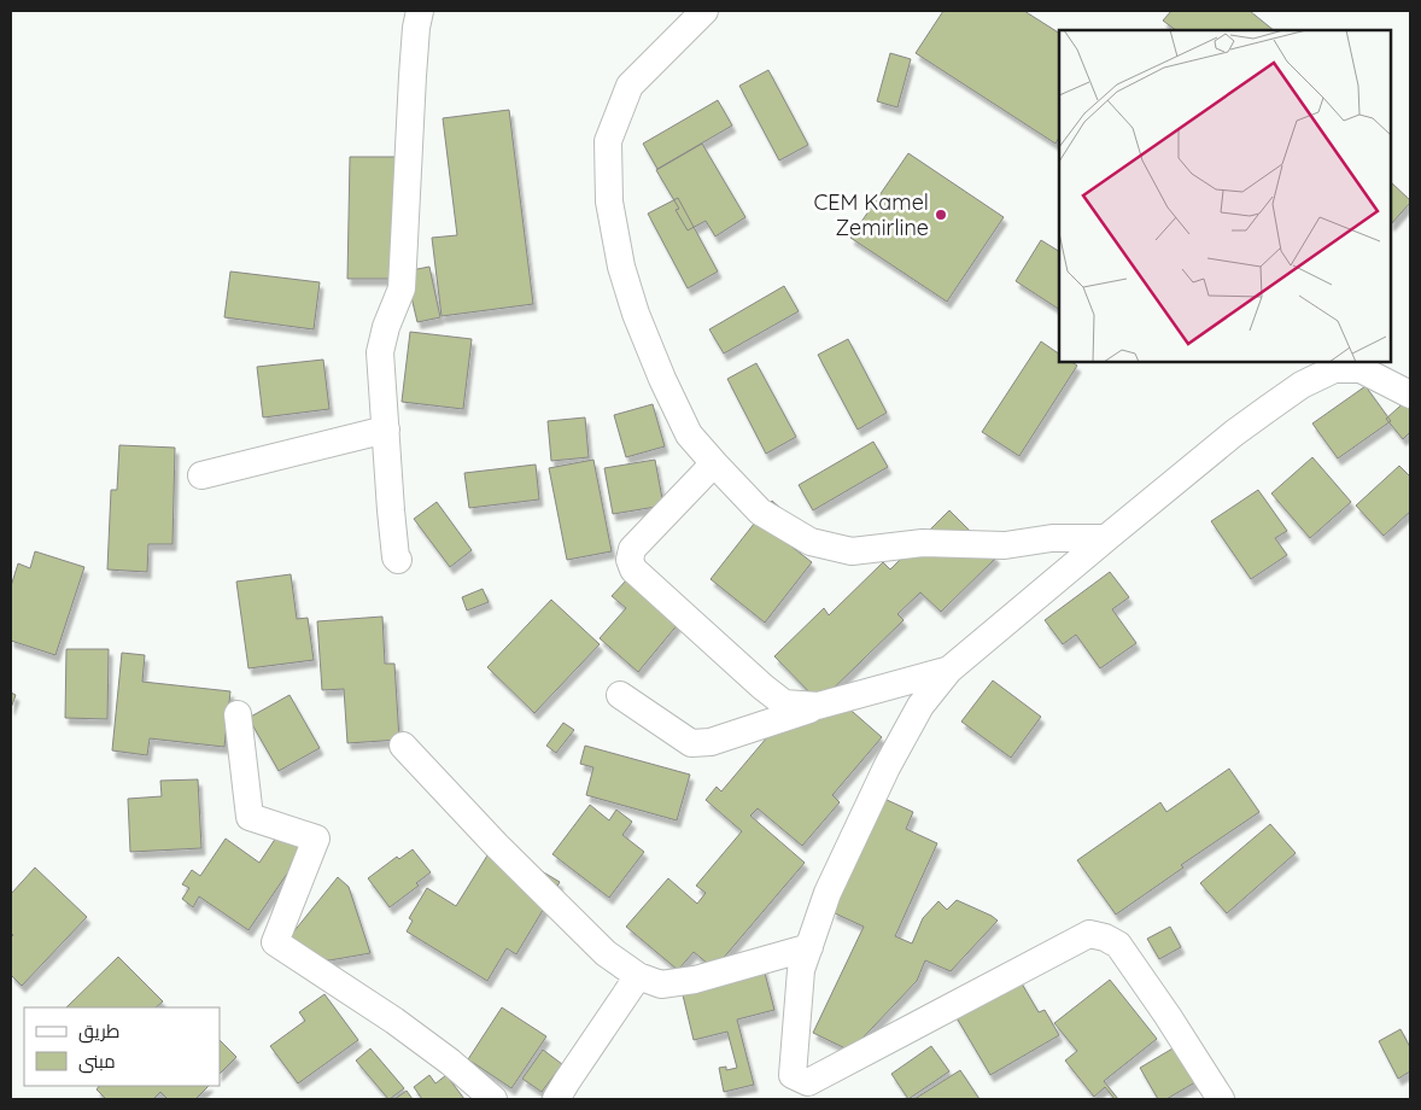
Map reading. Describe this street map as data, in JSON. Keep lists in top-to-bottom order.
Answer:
{
  "places": ["CEM Kamel Zemirline"],
  "legend": ["طريق", "مبنى"]
}
